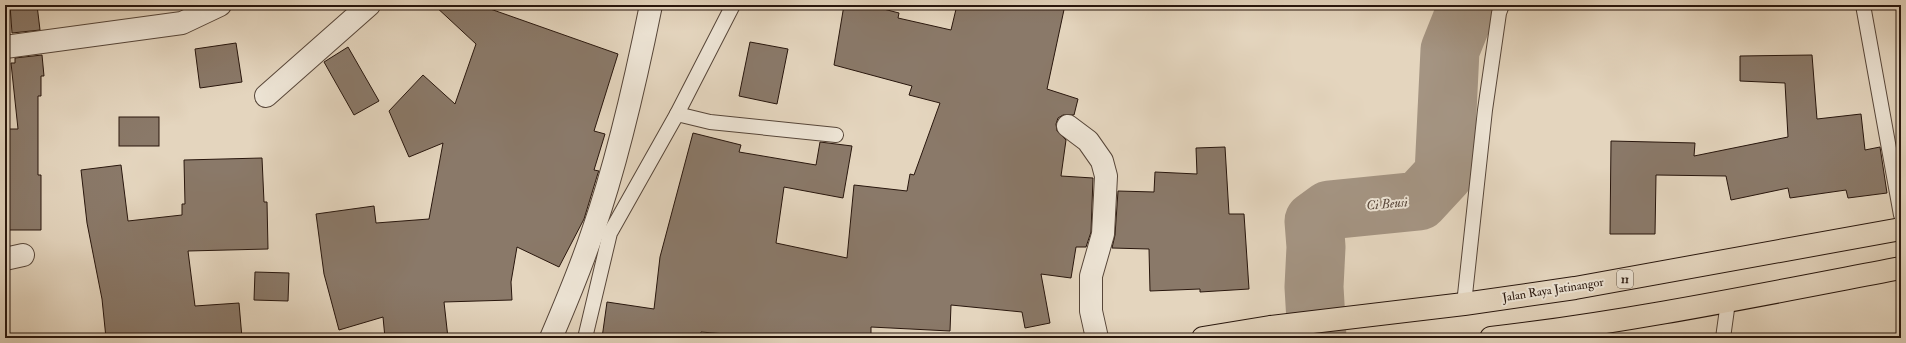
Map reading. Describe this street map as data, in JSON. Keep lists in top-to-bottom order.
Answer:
{
  "streets": {
    "highway": ["11", "Jalan Raya Jatinangor"]
  },
  "water": ["Ci Beusi"]
}
